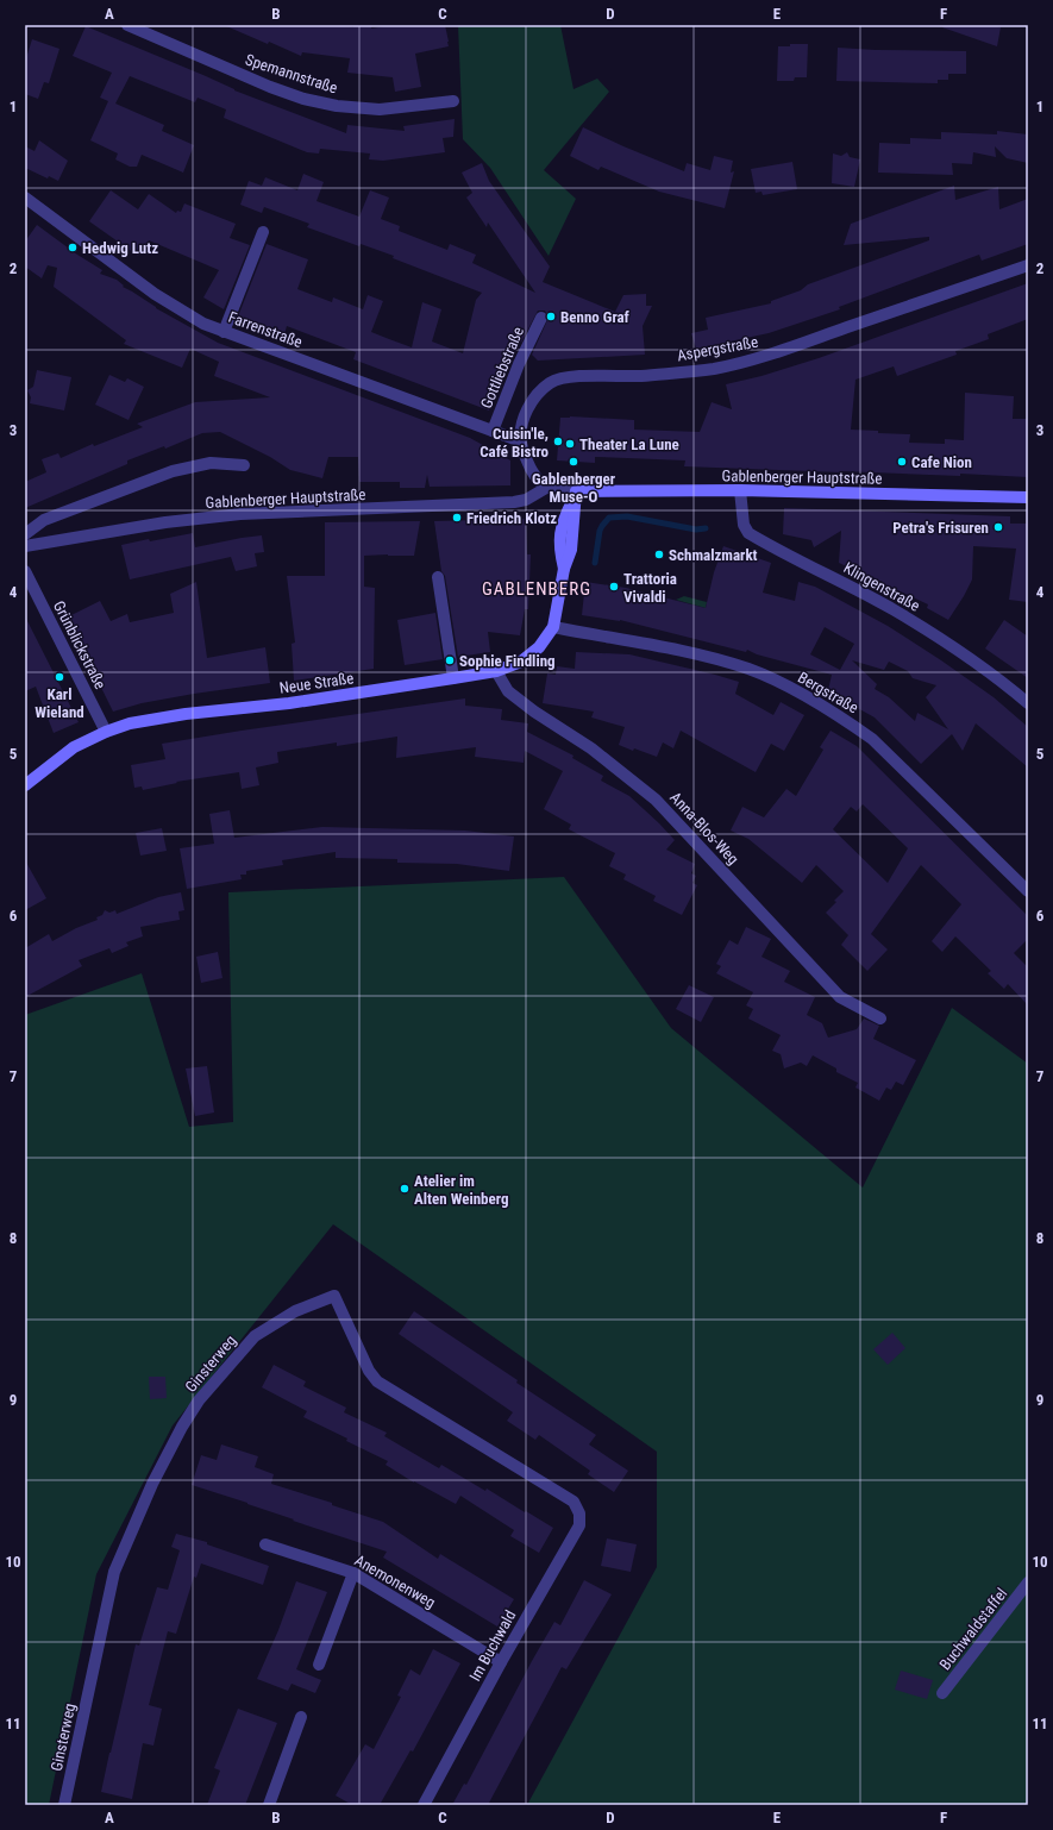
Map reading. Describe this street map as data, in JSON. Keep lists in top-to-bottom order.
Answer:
{
  "streets": {
    "street": [
      "Spemannstraße",
      "Farrenstraße",
      "Aspergstraße",
      "Gottliebstraße",
      "Gablenberger Hauptstraße",
      "Klingenstraße",
      "Grünblickstraße",
      "Neue Straße",
      "Bergstraße",
      "Anna-Blos-Weg",
      "Ginsterweg",
      "Anemonenweg",
      "Buchwaldstaffel",
      "Im Buchwald"
    ]
  },
  "crossings": [
    ["Farrenstraße", "Aspergstraße"],
    ["Farrenstraße", "Gottliebstraße"],
    ["Aspergstraße", "Gablenberger Hauptstraße"],
    ["Gablenberger Hauptstraße", "Klingenstraße"],
    ["Gablenberger Hauptstraße", "Neue Straße"],
    ["Grünblickstraße", "Neue Straße"],
    ["Neue Straße", "Bergstraße"],
    ["Neue Straße", "Anna-Blos-Weg"],
    ["Ginsterweg", "Im Buchwald"],
    ["Anemonenweg", "Im Buchwald"]
  ],
  "districts": ["GABLENBERG"],
  "places": [
    "Hedwig Lutz",
    "Benno Graf",
    "Cuisin'le, Café Bistro",
    "Theater La Lune",
    "Gablenberger Muse-O",
    "Cafe Nion",
    "Friedrich Klotz",
    "Petra's Frisuren",
    "Schmalzmarkt",
    "Trattoria Vivaldi",
    "Sophie Findling",
    "Karl Wieland",
    "Atelier im Alten Weinberg"
  ],
  "grid": {
    "columns": [
      "A",
      "B",
      "C",
      "D",
      "E",
      "F"
    ],
    "rows": [
      "1",
      "2",
      "3",
      "4",
      "5",
      "6",
      "7",
      "8",
      "9",
      "10",
      "11"
    ]
  }
}
